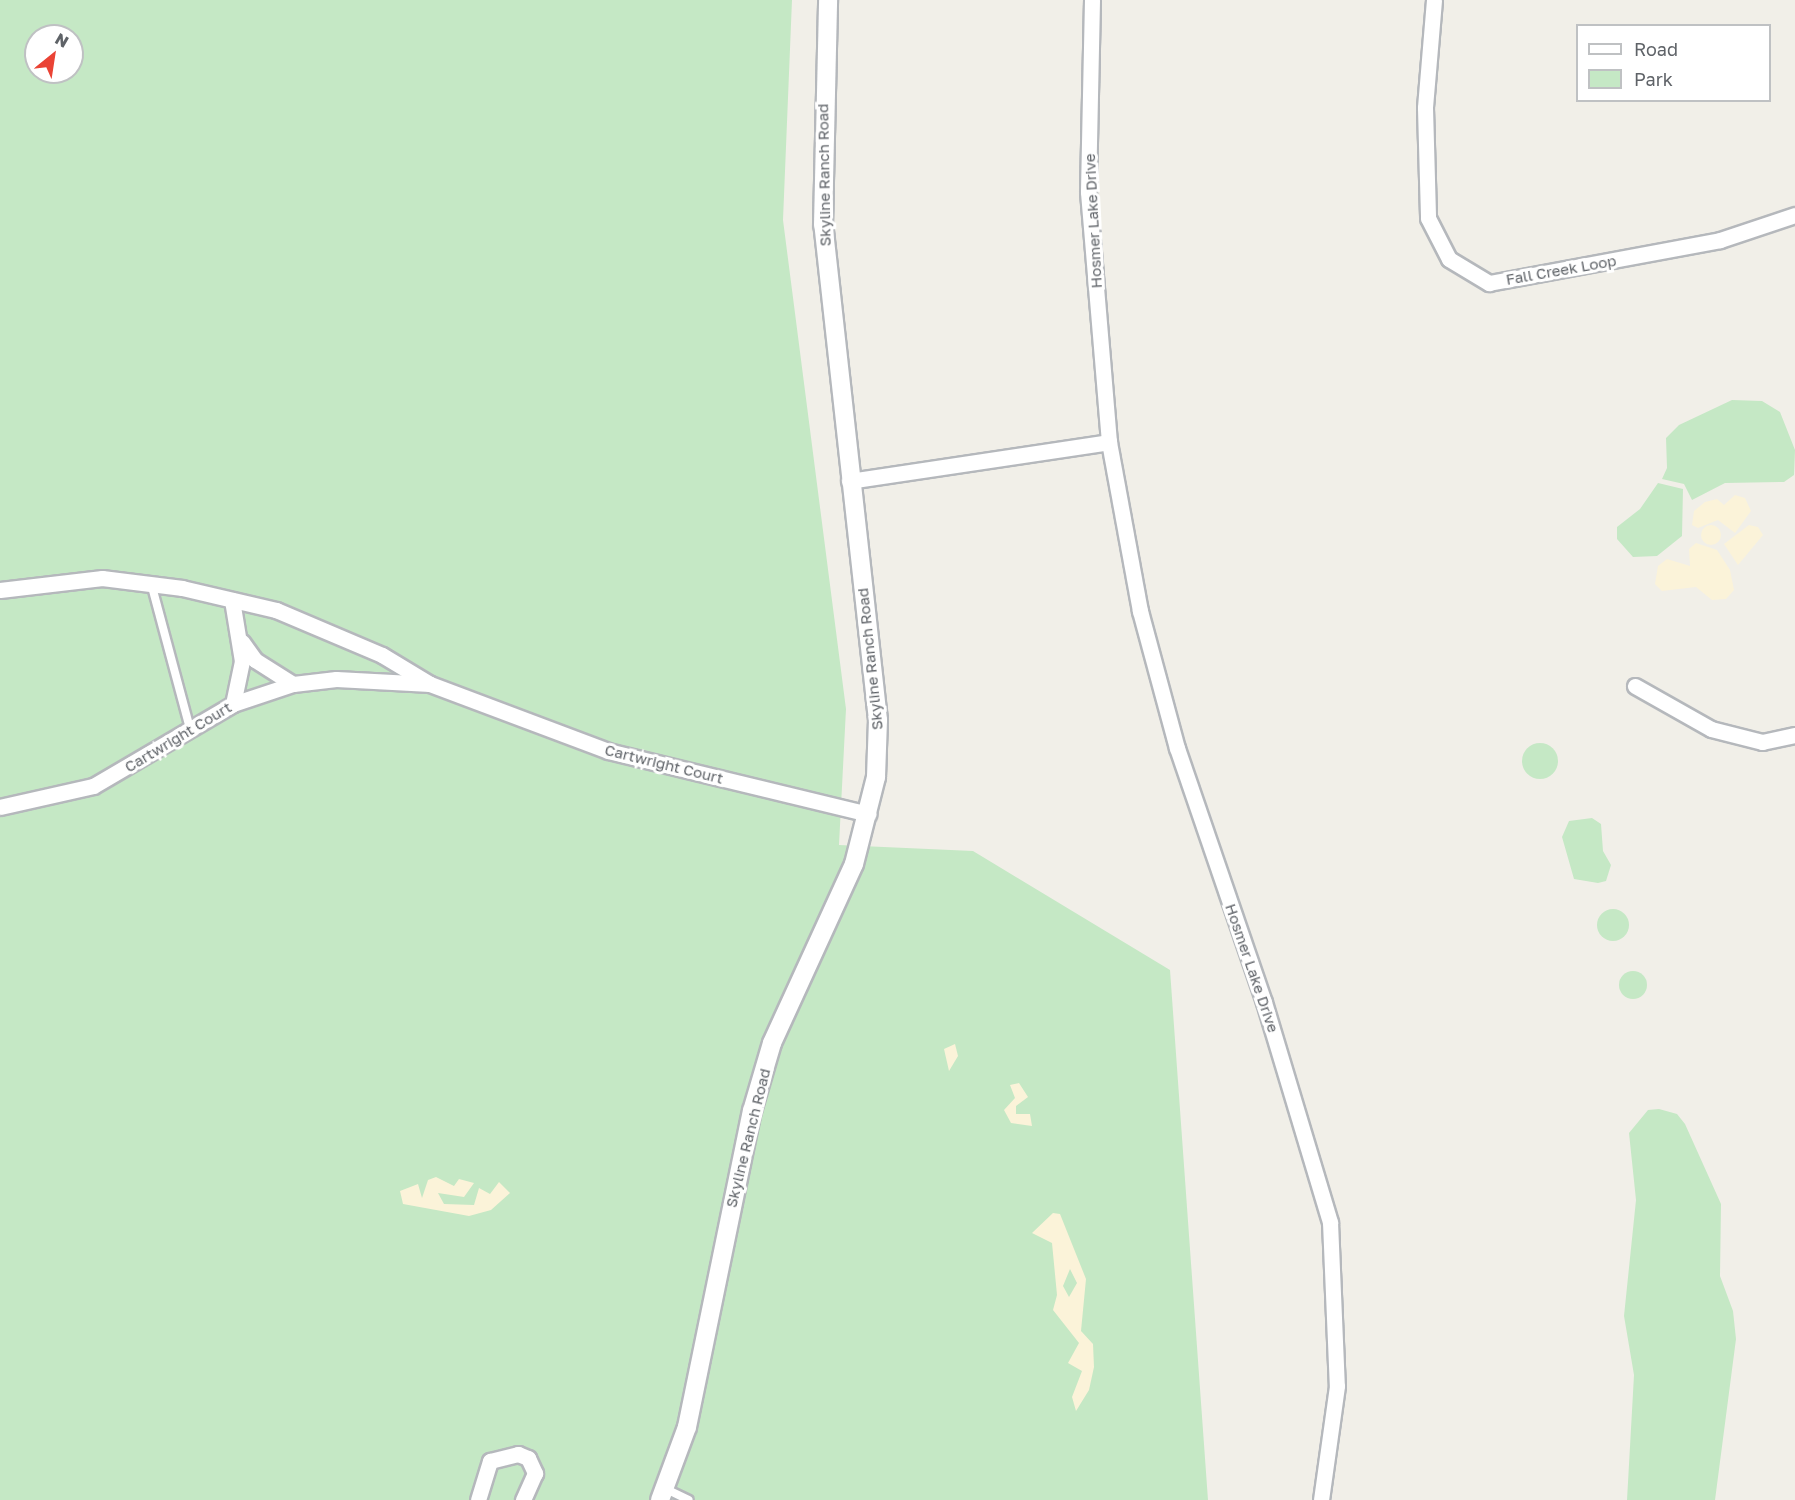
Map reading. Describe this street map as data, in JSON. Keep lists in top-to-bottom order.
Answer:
{
  "streets": {
    "street": [
      "Skyline Ranch Road",
      "Hosmer Lake Drive",
      "Fall Creek Loop",
      "Cartwright Court"
    ]
  },
  "crossings": [
    ["Skyline Ranch Road", "Cartwright Court"]
  ],
  "legend": ["Road", "Park"],
  "north": "top right"
}
